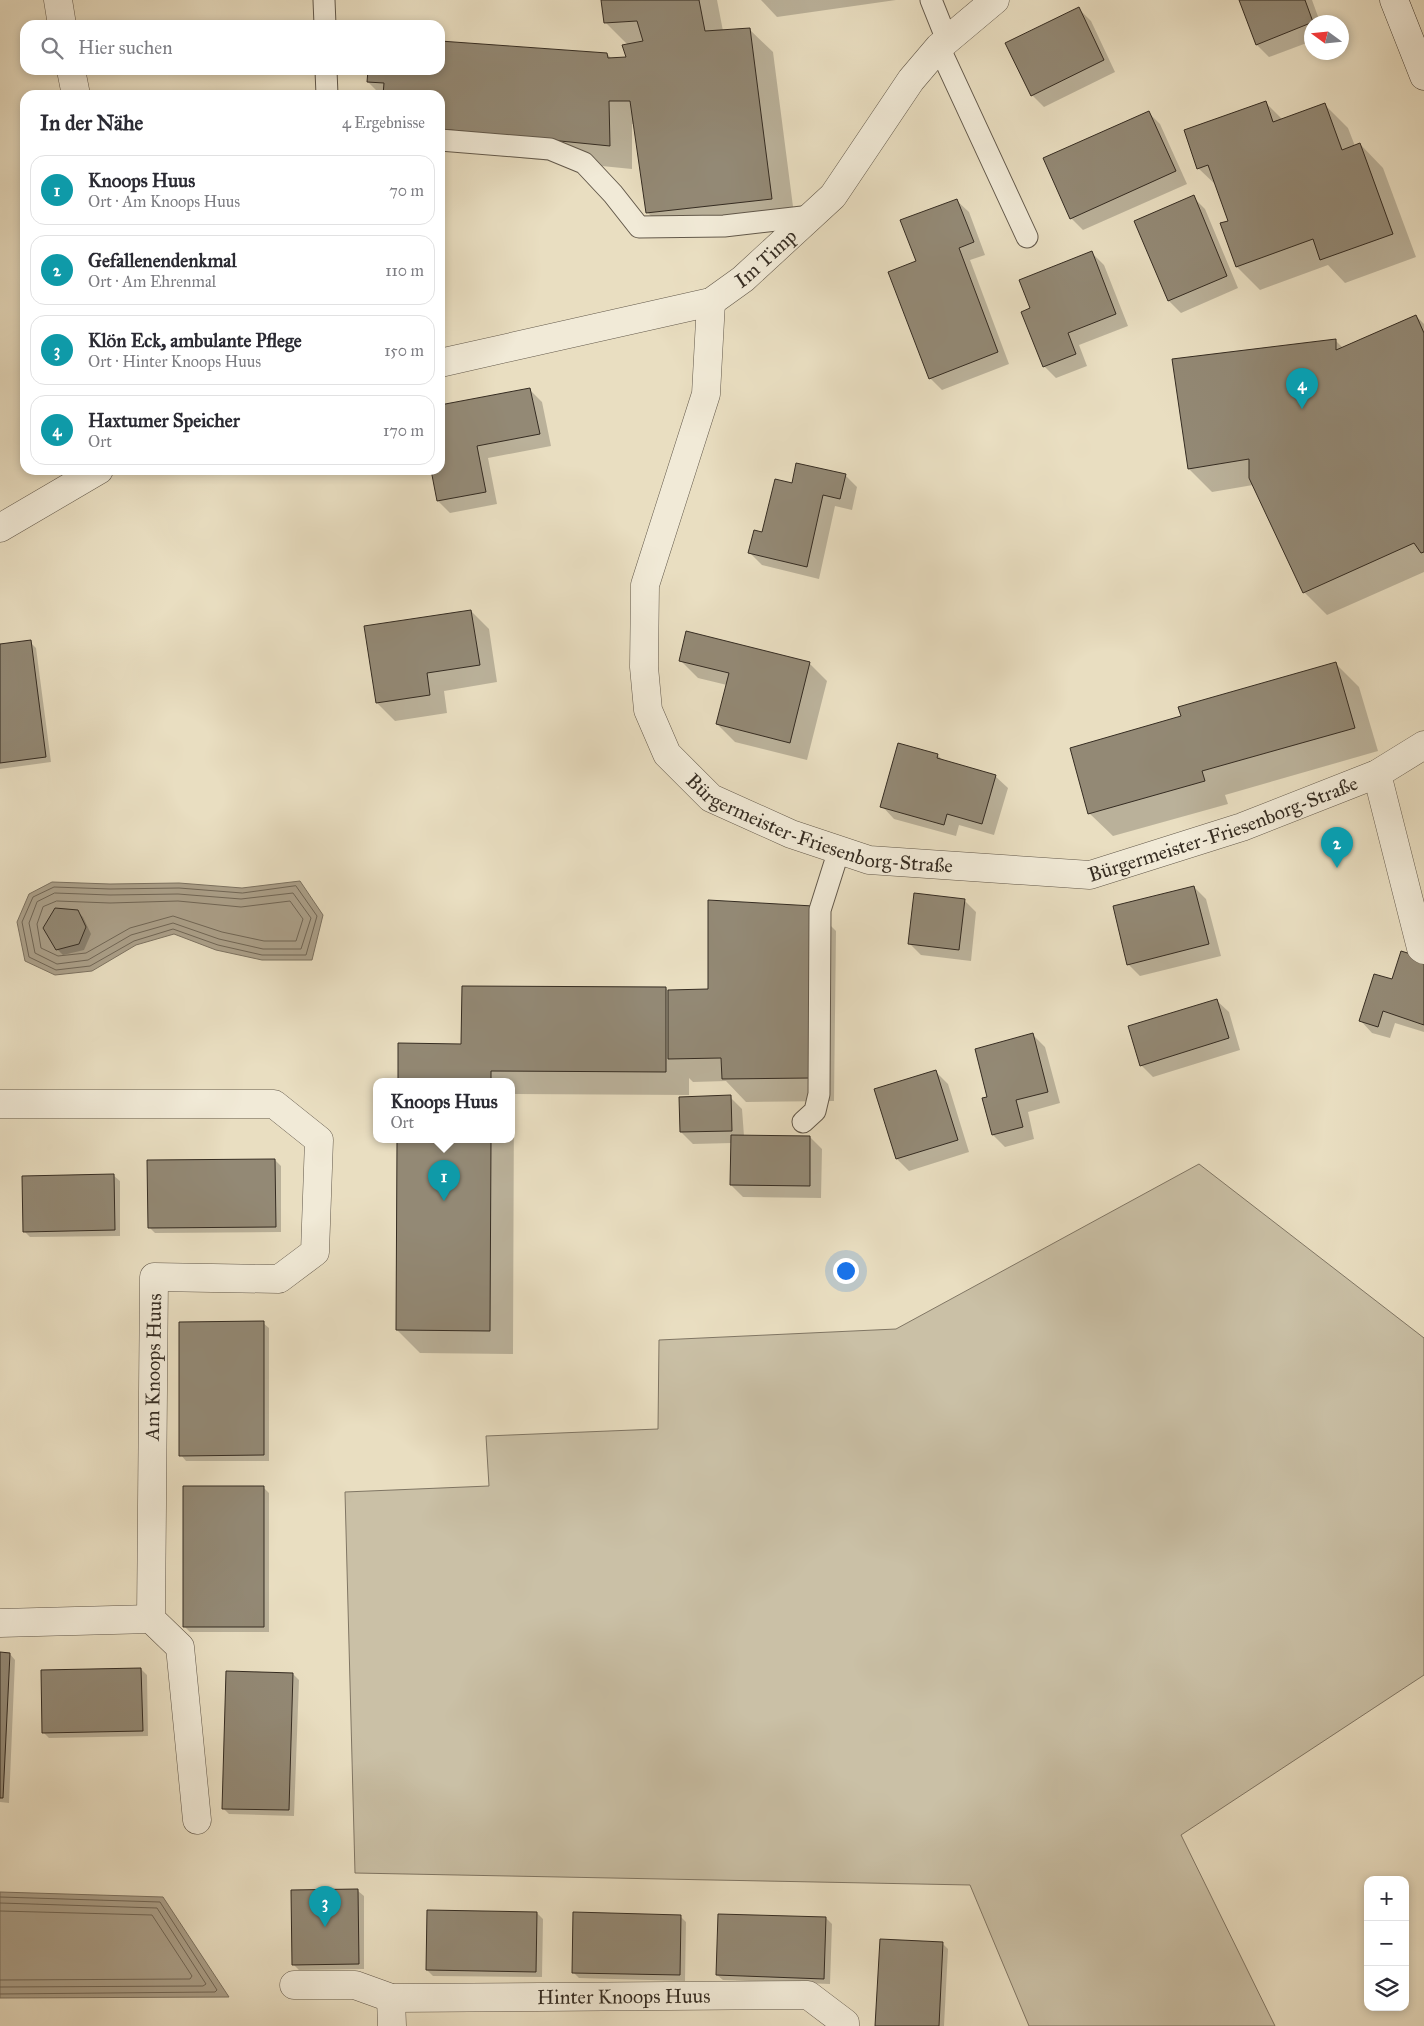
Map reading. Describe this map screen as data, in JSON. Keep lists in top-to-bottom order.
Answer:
{
  "streets": {
    "street": [
      "Im Timp",
      "Bürgermeister-Friesenborg-Straße",
      "Am Knoops Huus",
      "Hinter Knoops Huus"
    ]
  },
  "crossings": [
    ["Im Timp", "Bürgermeister-Friesenborg-Straße"]
  ],
  "north": "left",
  "page": {
    "search": "Hier suchen",
    "heading": ["In der Nähe", "4 Ergebnisse"],
    "list": [
      {
        "mark": "1",
        "name": "Knoops Huus",
        "note": "Ort · Am Knoops Huus",
        "value": "70 m"
      },
      {
        "mark": "2",
        "name": "Gefallenendenkmal",
        "note": "Ort · Am Ehrenmal",
        "value": "110 m"
      },
      {
        "mark": "3",
        "name": "Klön Eck, ambulante Pflege",
        "note": "Ort · Hinter Knoops Huus",
        "value": "150 m"
      },
      {
        "mark": "4",
        "name": "Haxtumer Speicher",
        "note": "Ort",
        "value": "170 m"
      }
    ],
    "pins": [
      "4",
      "2",
      "1",
      "3"
    ],
    "popup": ["Knoops Huus", "Ort"],
    "map_buttons": ["+", "−"]
  }
}
